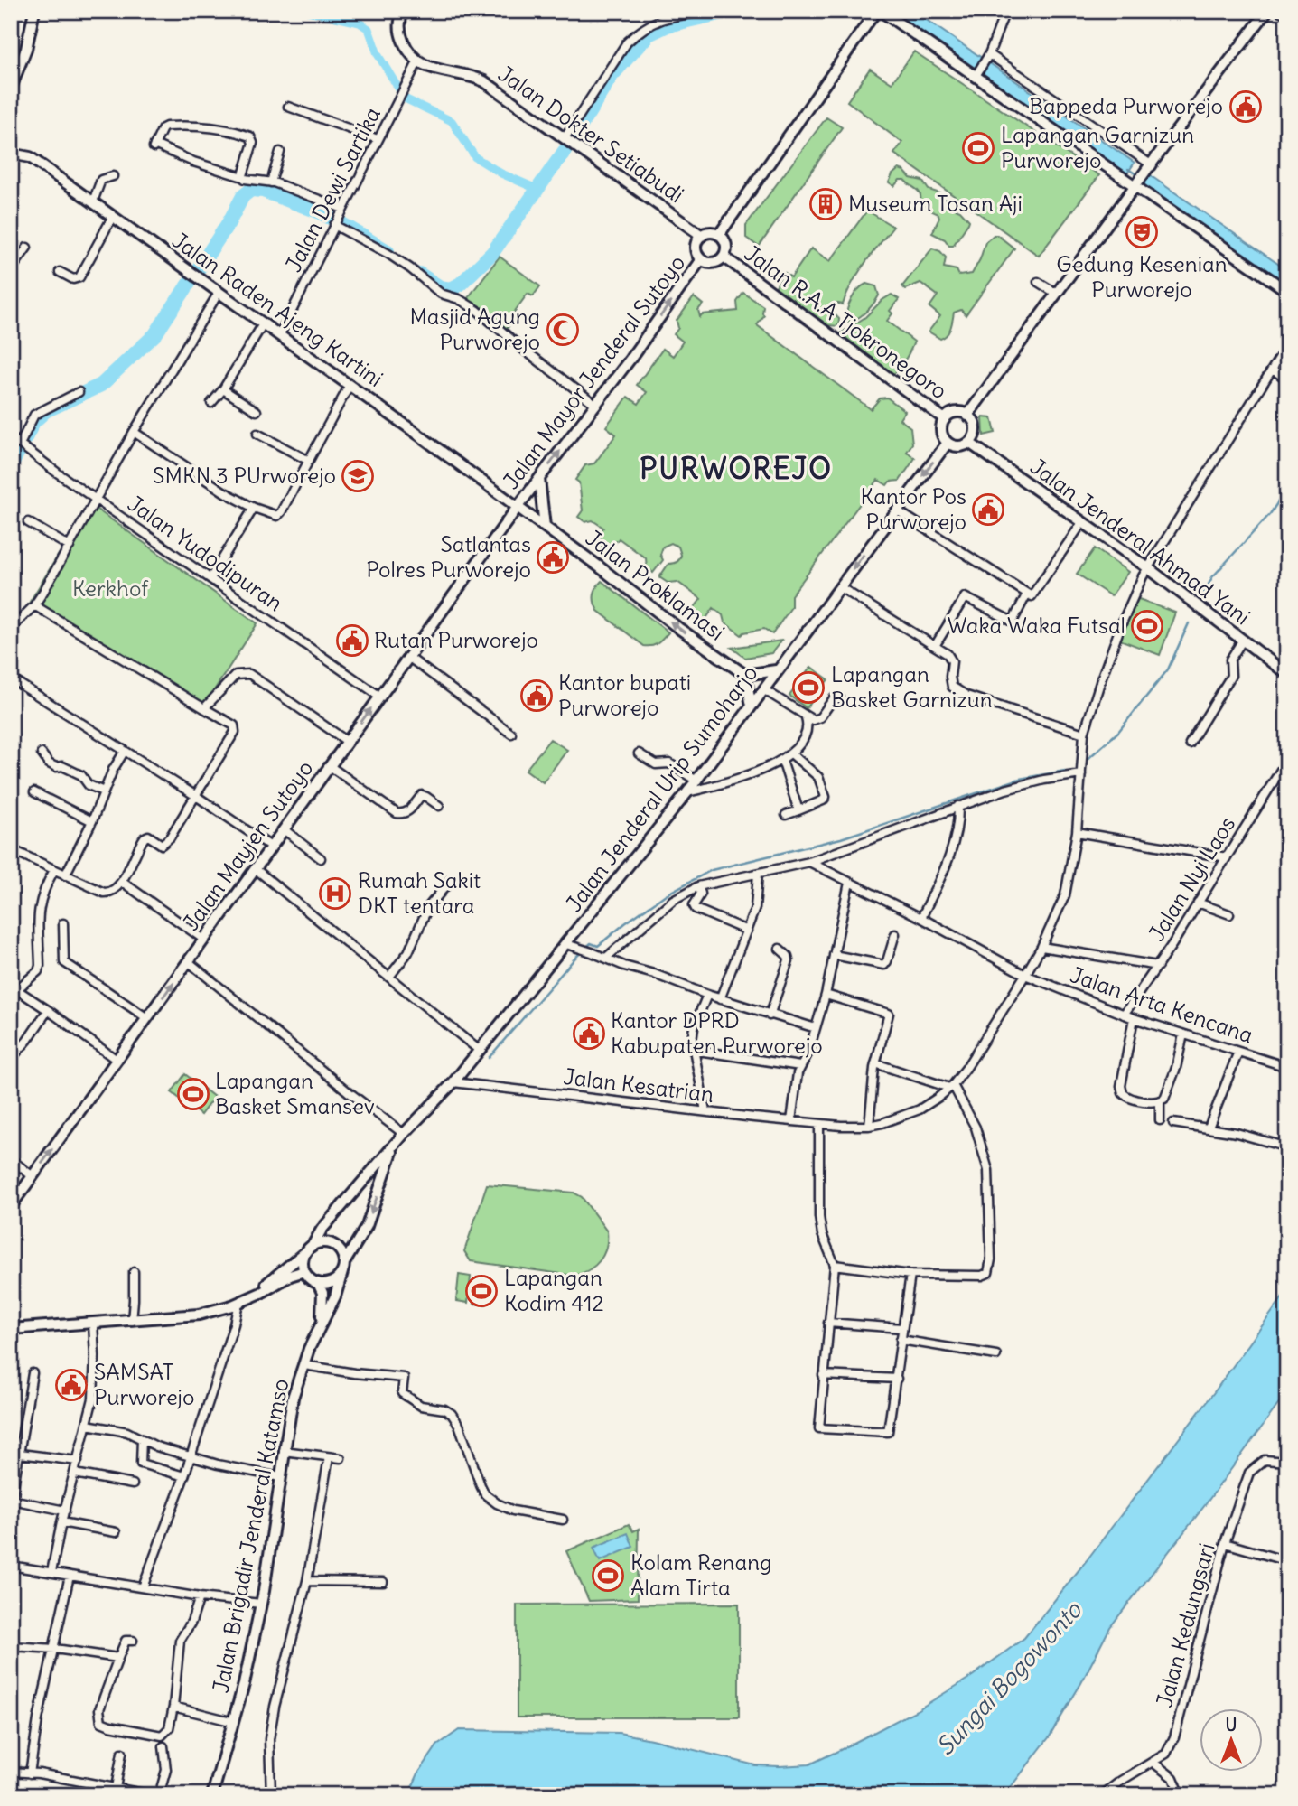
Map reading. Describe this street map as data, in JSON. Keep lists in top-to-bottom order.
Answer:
{
  "streets": {
    "main road": [
      "Jalan Dokter Setiabudi",
      "Jalan Raden Ajeng Kartini",
      "Jalan R.A.A Tjokronegoro",
      "Jalan Mayor Jenderal Sutoyo",
      "Jalan Jenderal Ahmad Yani",
      "Jalan Proklamasi",
      "Jalan Jenderal Urip Sumoharjo",
      "Jalan Mayjen Sutoyo",
      "Jalan Brigadir Jenderal Katamso"
    ],
    "street": [
      "Jalan Dewi Sartika",
      "Jalan Yudodipuran",
      "Jalan Nyi Laos",
      "Jalan Arta Kencana",
      "Jalan Kesatrian",
      "Jalan Kedungsari"
    ]
  },
  "crossings": [
    ["Jalan Dokter Setiabudi", "Jalan Dewi Sartika"],
    ["Jalan Dokter Setiabudi", "Jalan R.A.A Tjokronegoro"],
    ["Jalan Dokter Setiabudi", "Jalan Mayor Jenderal Sutoyo"],
    ["Jalan Dewi Sartika", "Jalan Raden Ajeng Kartini"],
    ["Jalan Raden Ajeng Kartini", "Jalan Mayor Jenderal Sutoyo"],
    ["Jalan Raden Ajeng Kartini", "Jalan Proklamasi"],
    ["Jalan Raden Ajeng Kartini", "Jalan Mayjen Sutoyo"],
    ["Jalan R.A.A Tjokronegoro", "Jalan Mayor Jenderal Sutoyo"],
    ["Jalan R.A.A Tjokronegoro", "Jalan Jenderal Ahmad Yani"],
    ["Jalan R.A.A Tjokronegoro", "Jalan Jenderal Urip Sumoharjo"],
    ["Jalan Mayor Jenderal Sutoyo", "Jalan Proklamasi"],
    ["Jalan Mayor Jenderal Sutoyo", "Jalan Mayjen Sutoyo"],
    ["Jalan Jenderal Ahmad Yani", "Jalan Jenderal Urip Sumoharjo"],
    ["Jalan Jenderal Ahmad Yani", "Jalan Kesatrian"],
    ["Jalan Yudodipuran", "Jalan Mayjen Sutoyo"],
    ["Jalan Proklamasi", "Jalan Mayjen Sutoyo"],
    ["Jalan Jenderal Urip Sumoharjo", "Jalan Kesatrian"],
    ["Jalan Jenderal Urip Sumoharjo", "Jalan Brigadir Jenderal Katamso"],
    ["Jalan Nyi Laos", "Jalan Arta Kencana"],
    ["Jalan Arta Kencana", "Jalan Kesatrian"]
  ],
  "one_way": ["Jalan Mayor Jenderal Sutoyo", "Jalan Proklamasi"],
  "districts": ["PURWOREJO"],
  "water": ["Sungai Bogowonto"],
  "parks": ["Kerkhof"],
  "places": {
    "public building": [
      "Bappeda Purworejo",
      "Kantor Pos Purworejo",
      "Satlantas Polres Purworejo",
      "Rutan Purworejo",
      "Kantor bupati Purworejo",
      "Kantor DPRD Kabupaten Purworejo",
      "SAMSAT Purworejo"
    ],
    "sports": [
      "Lapangan Garnizun Purworejo",
      "Waka Waka Futsal",
      "Lapangan Basket Garnizun",
      "Lapangan Basket Smansev",
      "Lapangan Kodim 412",
      "Kolam Renang Alam Tirta"
    ],
    "building": ["Museum Tosan Aji"],
    "theatre": ["Gedung Kesenian Purworejo"],
    "mosque": ["Masjid Agung Purworejo"],
    "school or university": ["SMKN 3 PUrworejo"],
    "hospital": ["Rumah Sakit DKT tentara"]
  },
  "north": "top"
}
